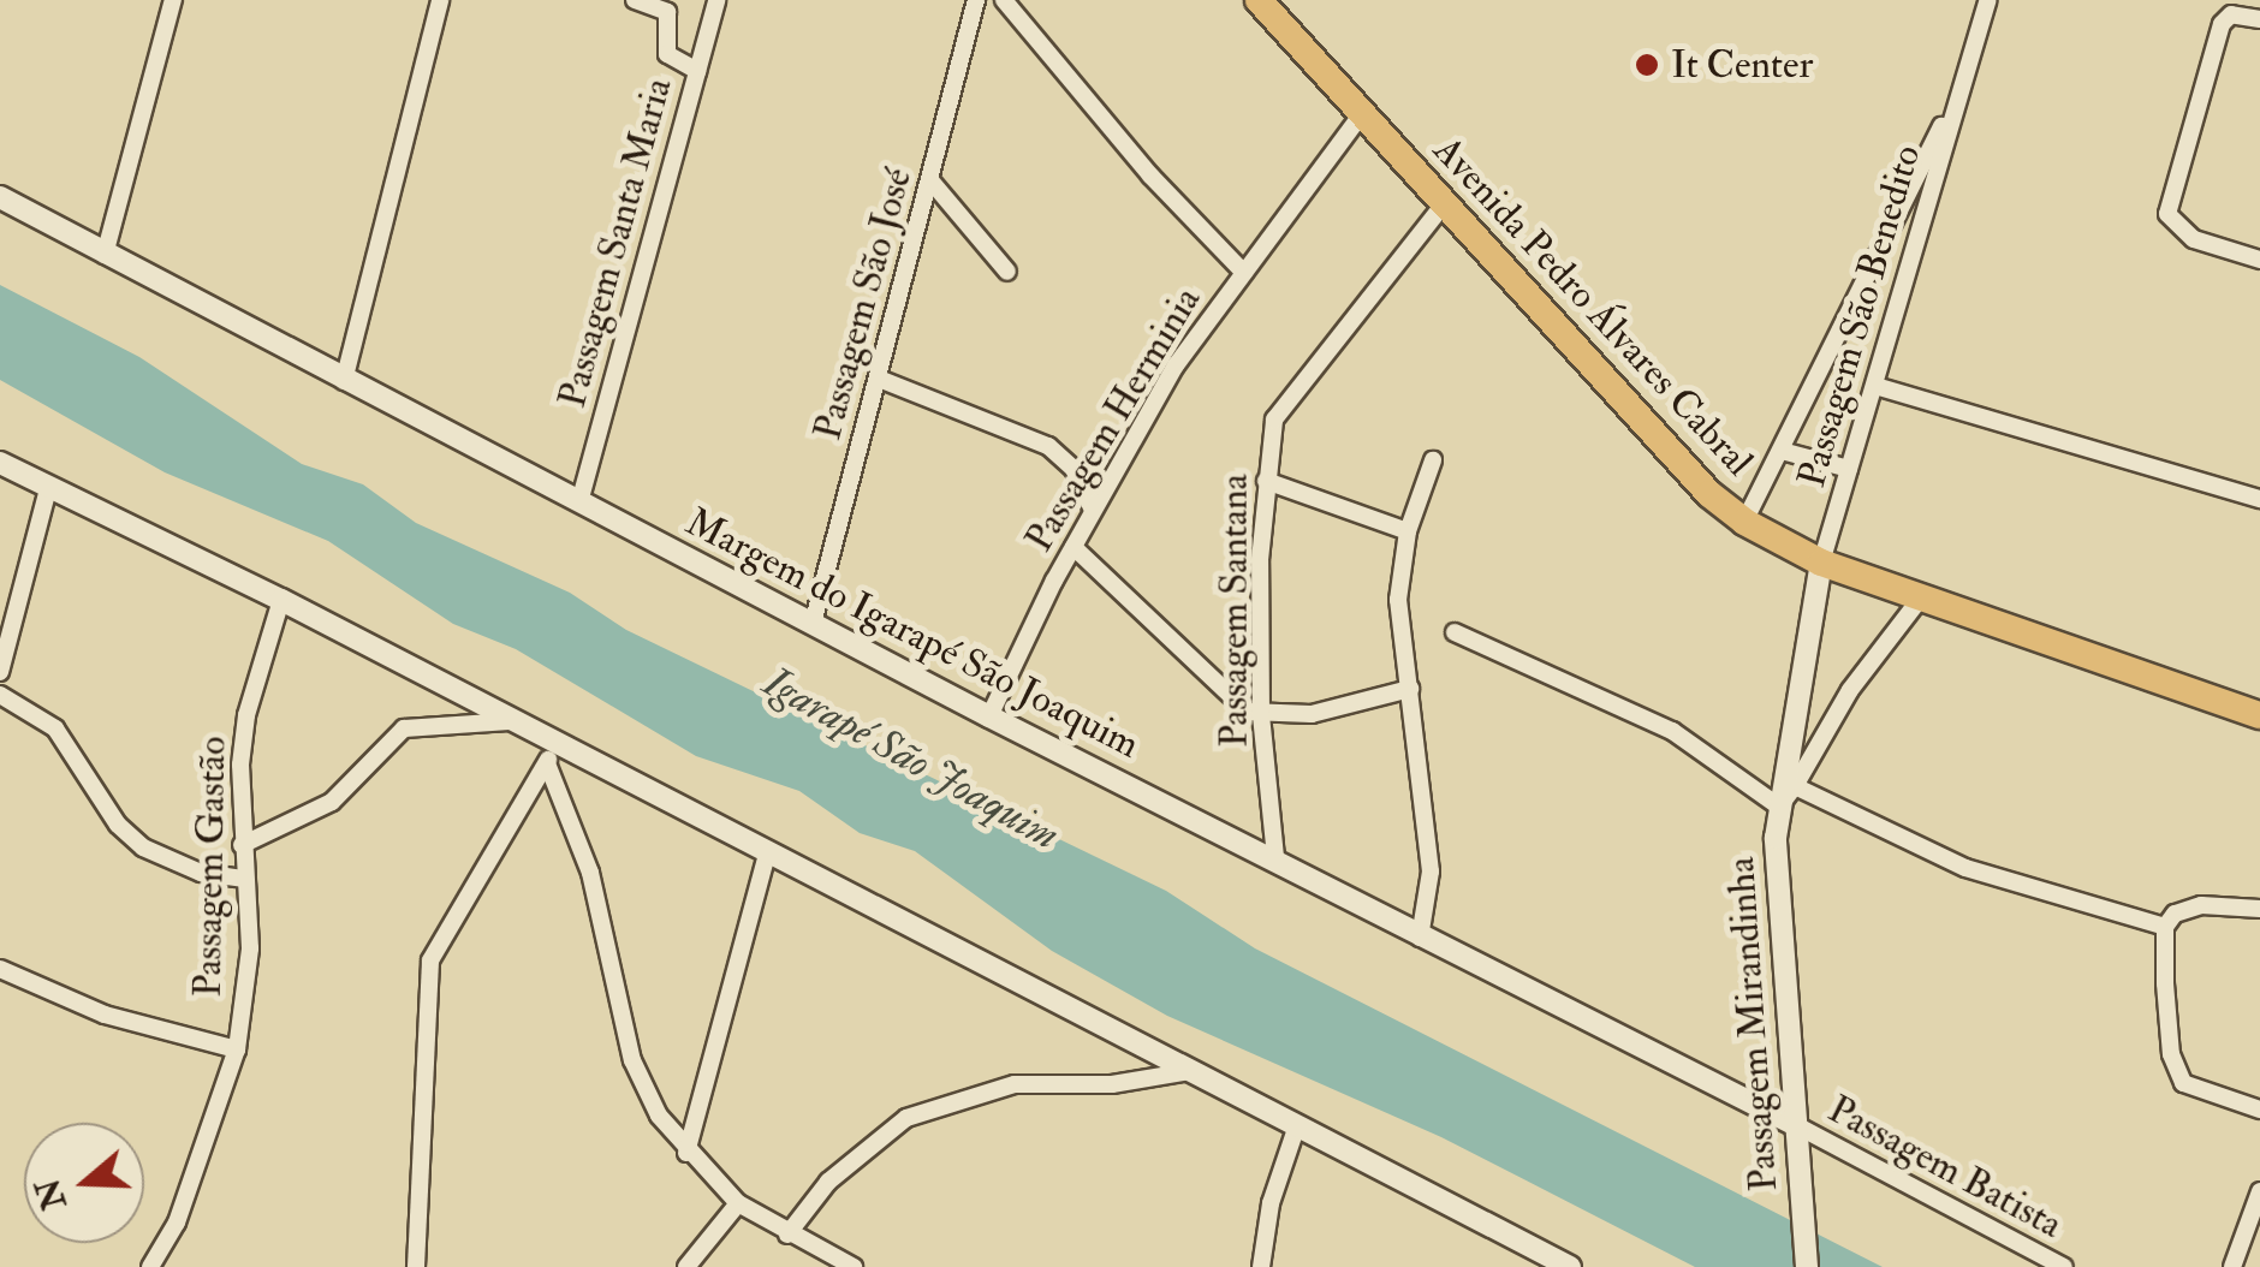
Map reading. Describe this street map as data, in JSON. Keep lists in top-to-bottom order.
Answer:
{
  "streets": {
    "main road": ["Avenida Pedro Álvares Cabral"],
    "street": [
      "Passagem Santa Maria",
      "Passagem São José",
      "Passagem São Benedito",
      "Passagem Herminia",
      "Passagem Santana",
      "Margem do Igarapé São Joaquim",
      "Passagem Gastão",
      "Passagem Mirandinha",
      "Passagem Batista"
    ]
  },
  "crossings": [
    ["Passagem Santa Maria", "Margem do Igarapé São Joaquim"],
    ["Passagem São José", "Margem do Igarapé São Joaquim"],
    ["Avenida Pedro Álvares Cabral", "Passagem São Benedito"],
    ["Avenida Pedro Álvares Cabral", "Passagem Herminia"],
    ["Avenida Pedro Álvares Cabral", "Passagem Santana"],
    ["Avenida Pedro Álvares Cabral", "Passagem Mirandinha"],
    ["Passagem São Benedito", "Passagem Mirandinha"],
    ["Passagem Herminia", "Margem do Igarapé São Joaquim"],
    ["Passagem Santana", "Margem do Igarapé São Joaquim"],
    ["Margem do Igarapé São Joaquim", "Passagem Mirandinha"],
    ["Margem do Igarapé São Joaquim", "Passagem Batista"],
    ["Passagem Mirandinha", "Passagem Batista"]
  ],
  "water": ["Igarapé São Joaquim"],
  "places": ["It Center"],
  "north": "left"
}
